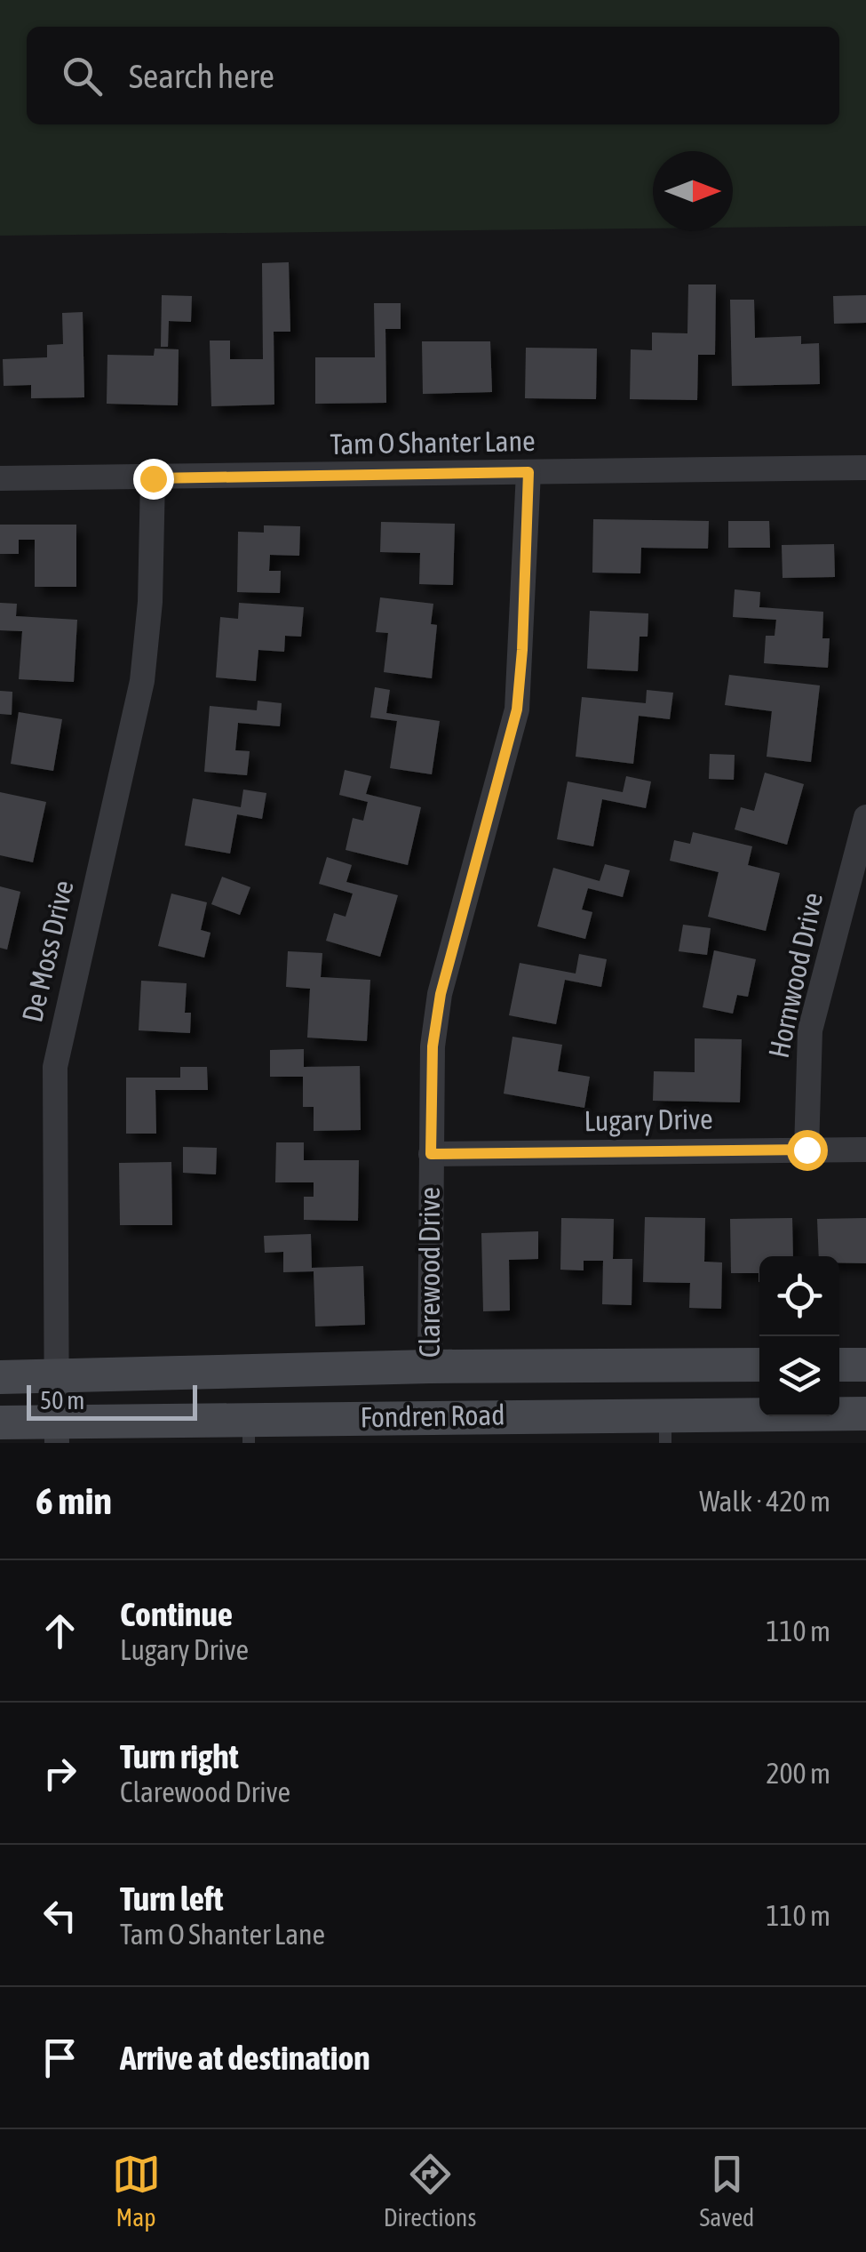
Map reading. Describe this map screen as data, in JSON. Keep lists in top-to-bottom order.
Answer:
{
  "streets": {
    "main road": ["Clarewood Drive", "Fondren Road"],
    "street": [
      "Tam O Shanter Lane",
      "De Moss Drive",
      "Hornwood Drive",
      "Lugary Drive"
    ]
  },
  "crossings": [
    ["Tam O Shanter Lane", "De Moss Drive"],
    ["Tam O Shanter Lane", "Clarewood Drive"],
    ["De Moss Drive", "Fondren Road"],
    ["Hornwood Drive", "Lugary Drive"],
    ["Lugary Drive", "Clarewood Drive"],
    ["Clarewood Drive", "Fondren Road"]
  ],
  "scale_bar": "50 m",
  "north": "right",
  "page": {
    "search": "Search here",
    "scale": "50 m",
    "heading": ["6 min", "Walk · 420 m"],
    "list": [
      ["Continue", "Lugary Drive", "110 m"],
      ["Turn right", "Clarewood Drive", "200 m"],
      ["Turn left", "Tam O Shanter Lane", "110 m"],
      "Arrive at destination"
    ],
    "nav": ["Map", "Directions", "Saved"]
  }
}
